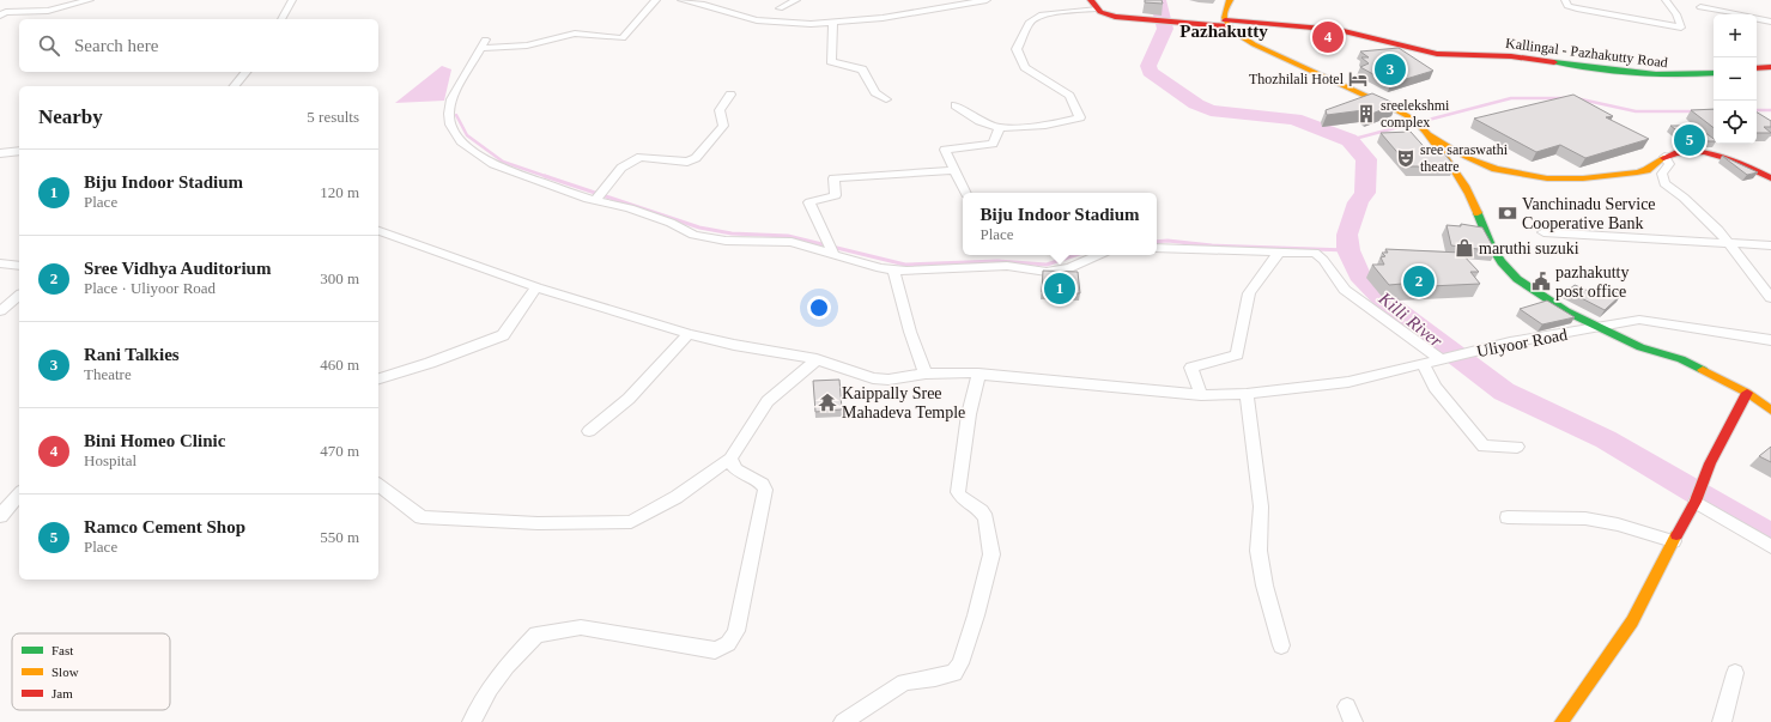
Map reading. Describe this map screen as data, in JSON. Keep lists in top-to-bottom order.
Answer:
{
  "streets": {
    "main road": ["Kallingal - Pazhakutty Road"],
    "street": ["Uliyoor Road"]
  },
  "districts": ["Pazhakutty"],
  "water": ["Killi River"],
  "places": {
    "hotel": ["Thozhilali Hotel"],
    "building": ["sreelekshmi complex"],
    "theatre": ["sree saraswathi theatre"],
    "bank": ["Vanchinadu Service Cooperative Bank"],
    "shop": ["maruthi suzuki"],
    "public building": ["pazhakutty post office"],
    "temple": ["Kaippally Sree Mahadeva Temple"]
  },
  "legend": ["Fast", "Slow", "Jam"],
  "page": {
    "map_buttons": ["+", "−"],
    "pins": [
      "4",
      "3",
      "5",
      "2",
      "1"
    ],
    "search": "Search here",
    "heading": ["Nearby", "5 results"],
    "list": [
      {
        "mark": "1",
        "name": "Biju Indoor Stadium",
        "note": "Place",
        "value": "120 m"
      },
      {
        "mark": "2",
        "name": "Sree Vidhya Auditorium",
        "note": "Place · Uliyoor Road",
        "value": "300 m"
      },
      {
        "mark": "3",
        "name": "Rani Talkies",
        "note": "Theatre",
        "value": "460 m"
      },
      {
        "mark": "4",
        "name": "Bini Homeo Clinic",
        "note": "Hospital",
        "value": "470 m"
      },
      {
        "mark": "5",
        "name": "Ramco Cement Shop",
        "note": "Place",
        "value": "550 m"
      }
    ],
    "popup": ["Biju Indoor Stadium", "Place"]
  }
}
